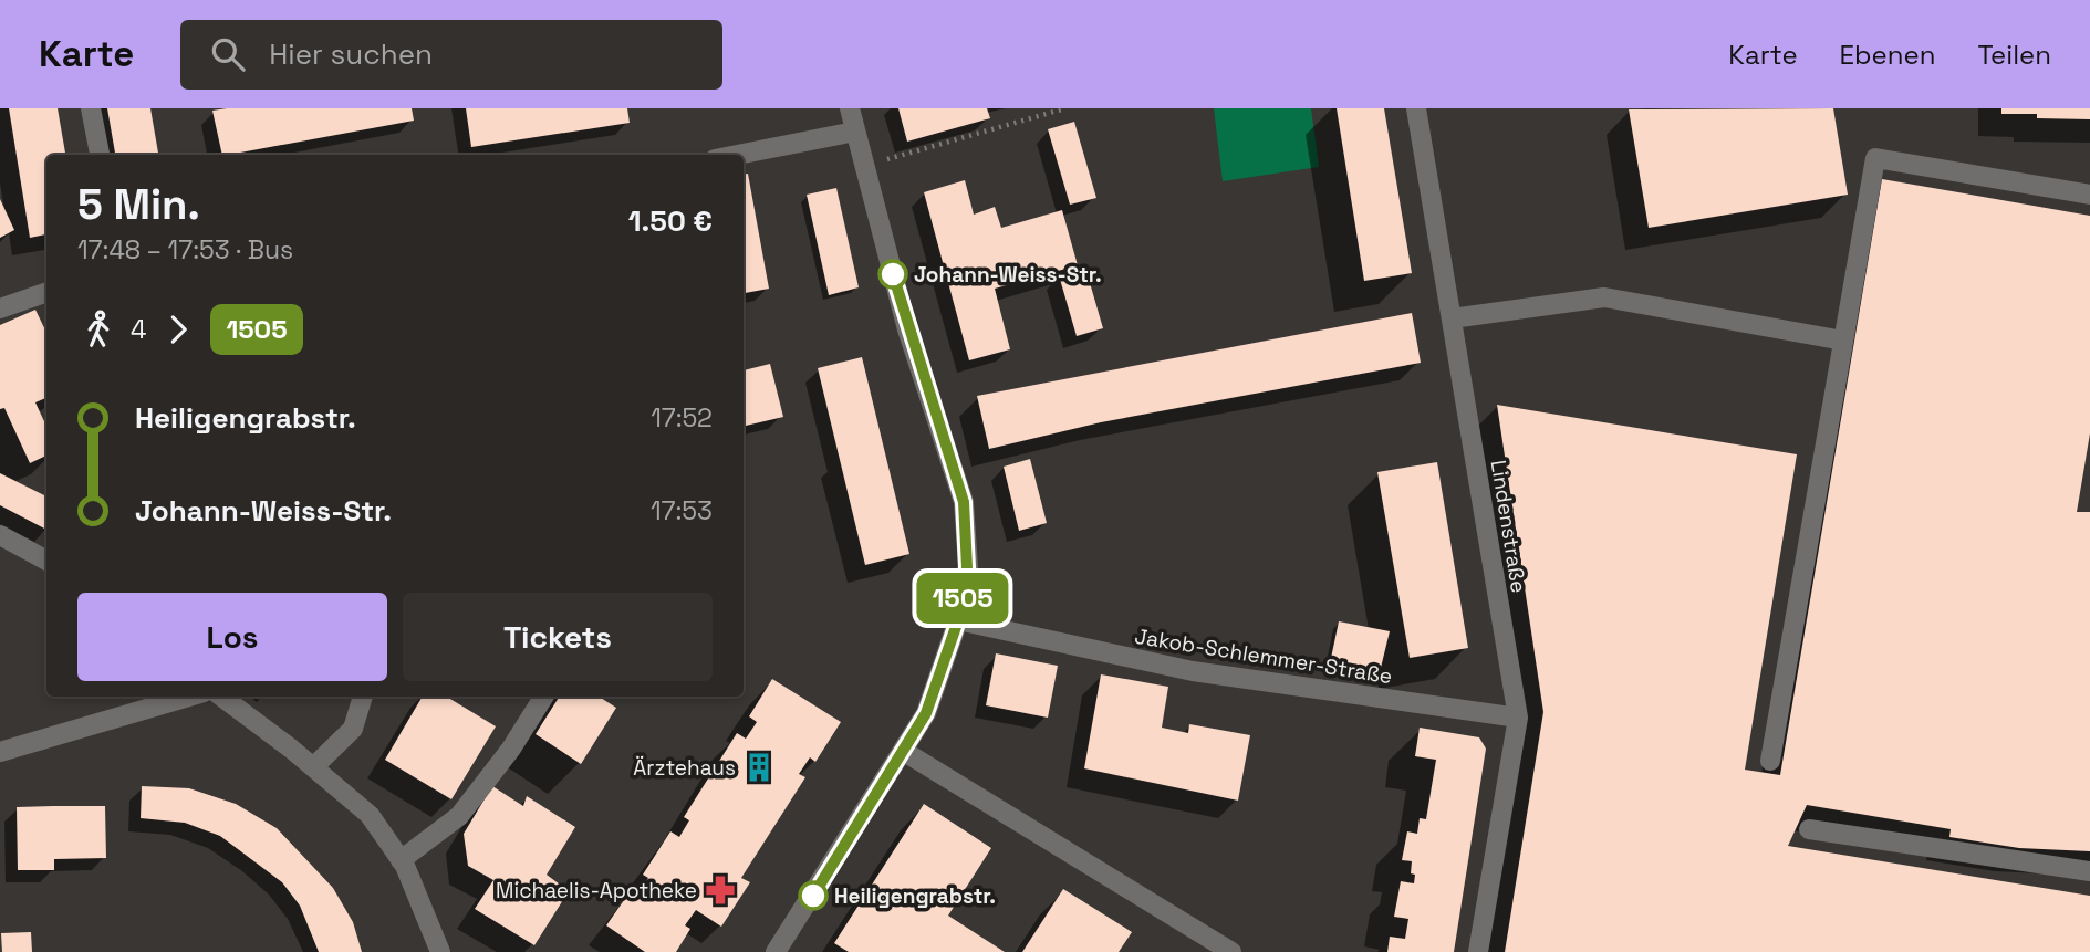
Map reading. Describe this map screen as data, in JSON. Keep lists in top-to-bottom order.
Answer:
{
  "streets": {
    "street": ["Lindenstraße", "Jakob-Schlemmer-Straße"]
  },
  "crossings": [
    ["Lindenstraße", "Jakob-Schlemmer-Straße"]
  ],
  "places": {
    "other": ["Johann-Weiss-Str.", "Heiligengrabstr."],
    "building": ["Ärztehaus"],
    "pharmacy": ["Michaelis-Apotheke"]
  },
  "lines": ["bus line 1505"],
  "page": {
    "header": "Karte",
    "search": "Hier suchen",
    "nav": ["Karte", "Ebenen", "Teilen"],
    "on_map": "1505",
    "heading": ["5 Min.", "17:48 – 17:53 · Bus", "1.50 €"],
    "legs": ["4", "1505"],
    "list": [
      {
        "name": "Heiligengrabstr.",
        "value": "17:52"
      },
      {
        "name": "Johann-Weiss-Str.",
        "value": "17:53"
      }
    ],
    "buttons": ["Los", "Tickets"]
  }
}
